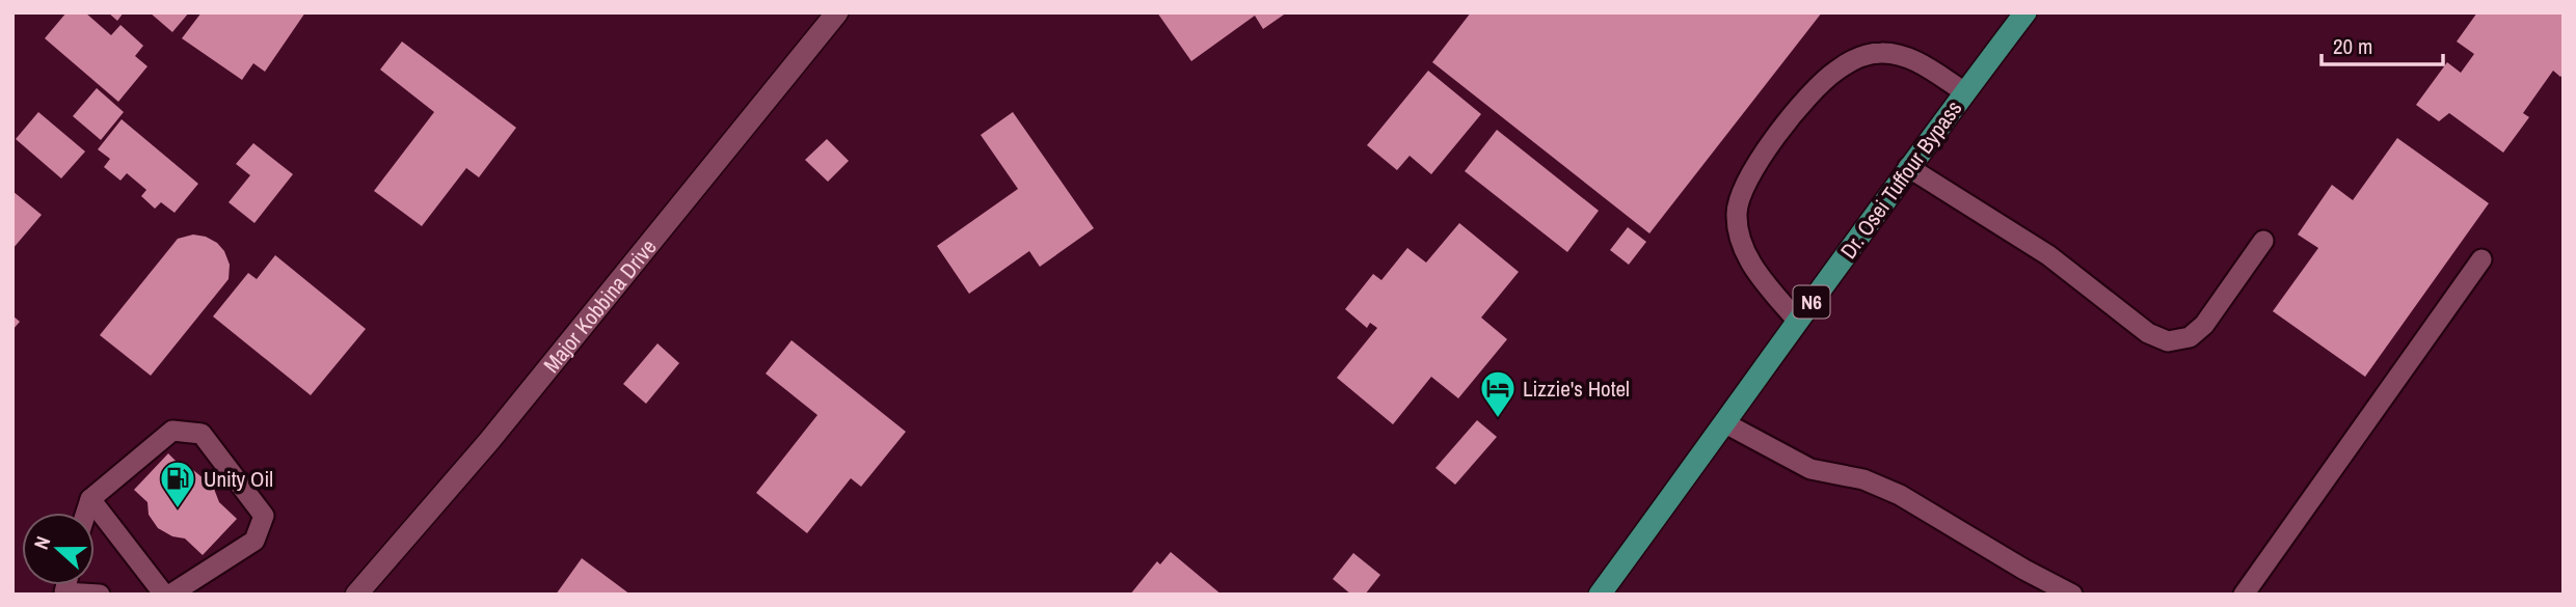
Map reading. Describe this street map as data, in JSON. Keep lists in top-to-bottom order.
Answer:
{
  "streets": {
    "highway": ["Dr. Osei Tuffour Bypass", "N6"],
    "street": ["Major Kobbina Drive"]
  },
  "places": {
    "hotel": ["Lizzie's Hotel"],
    "fuel station": ["Unity Oil"]
  },
  "scale_bar": "20 m",
  "north": "left"
}
